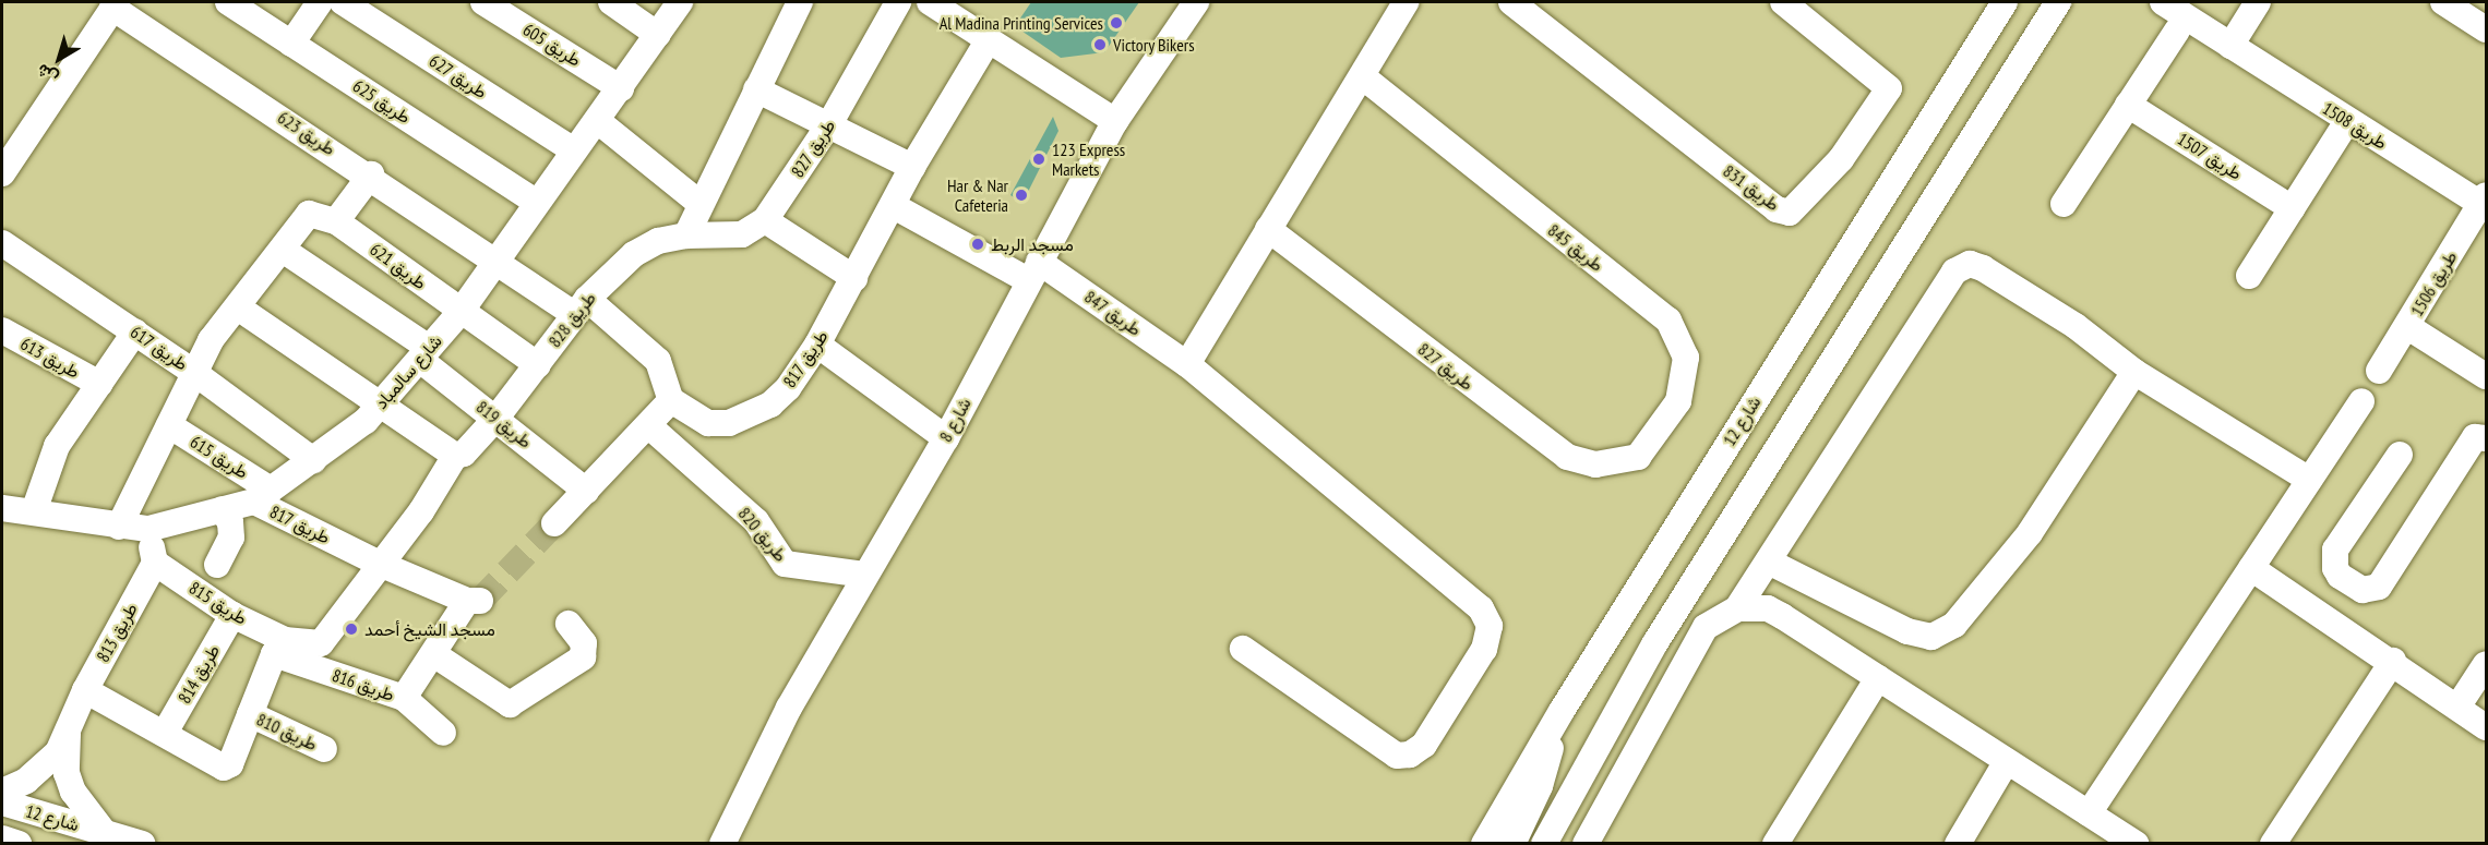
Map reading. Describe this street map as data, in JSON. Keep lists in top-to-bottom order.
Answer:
{
  "streets": {
    "street": [
      "طريق 605",
      "طريق 627",
      "طريق 625",
      "طريق 1508",
      "طريق 623",
      "طريق 827",
      "طريق 1507",
      "طريق 831",
      "طريق 845",
      "طريق 621",
      "طريق 1506",
      "طريق 847",
      "طريق 828",
      "طريق 617",
      "طريق 613",
      "طريق 817",
      "شارع سالمباد",
      "شارع 8",
      "شارع 12",
      "طريق 819",
      "طريق 615",
      "طريق 820",
      "طريق 815",
      "طريق 813",
      "طريق 814",
      "طريق 816",
      "طريق 810"
    ]
  },
  "crossings": [
    ["طريق 605", "شارع سالمباد"],
    ["طريق 627", "شارع سالمباد"],
    ["طريق 625", "شارع سالمباد"],
    ["طريق 1508", "طريق 1506"],
    ["طريق 623", "شارع سالمباد"],
    ["طريق 827", "طريق 845"],
    ["طريق 827", "طريق 828"],
    ["طريق 621", "شارع سالمباد"],
    ["طريق 621", "طريق 615"],
    ["طريق 847", "طريق 817"],
    ["طريق 847", "شارع 8"],
    ["طريق 828", "طريق 817"],
    ["طريق 828", "طريق 819"],
    ["طريق 828", "طريق 815"],
    ["طريق 828", "طريق 816"],
    ["طريق 617", "شارع سالمباد"],
    ["طريق 617", "طريق 615"],
    ["طريق 817", "شارع سالمباد"],
    ["طريق 817", "طريق 615"],
    ["شارع سالمباد", "طريق 819"],
    ["شارع سالمباد", "طريق 615"],
    ["شارع 8", "طريق 820"],
    ["شارع 12", "طريق 813"],
    ["طريق 819", "طريق 615"],
    ["طريق 815", "طريق 813"],
    ["طريق 815", "طريق 814"],
    ["طريق 815", "طريق 816"]
  ],
  "places": [
    "Al Madina Printing Services",
    "Victory Bikers",
    "123 Express Markets",
    "Har & Nar Cafeteria",
    "مسجد الربط",
    "مسجد الشيخ أحمد"
  ],
  "north": "bottom left"
}
